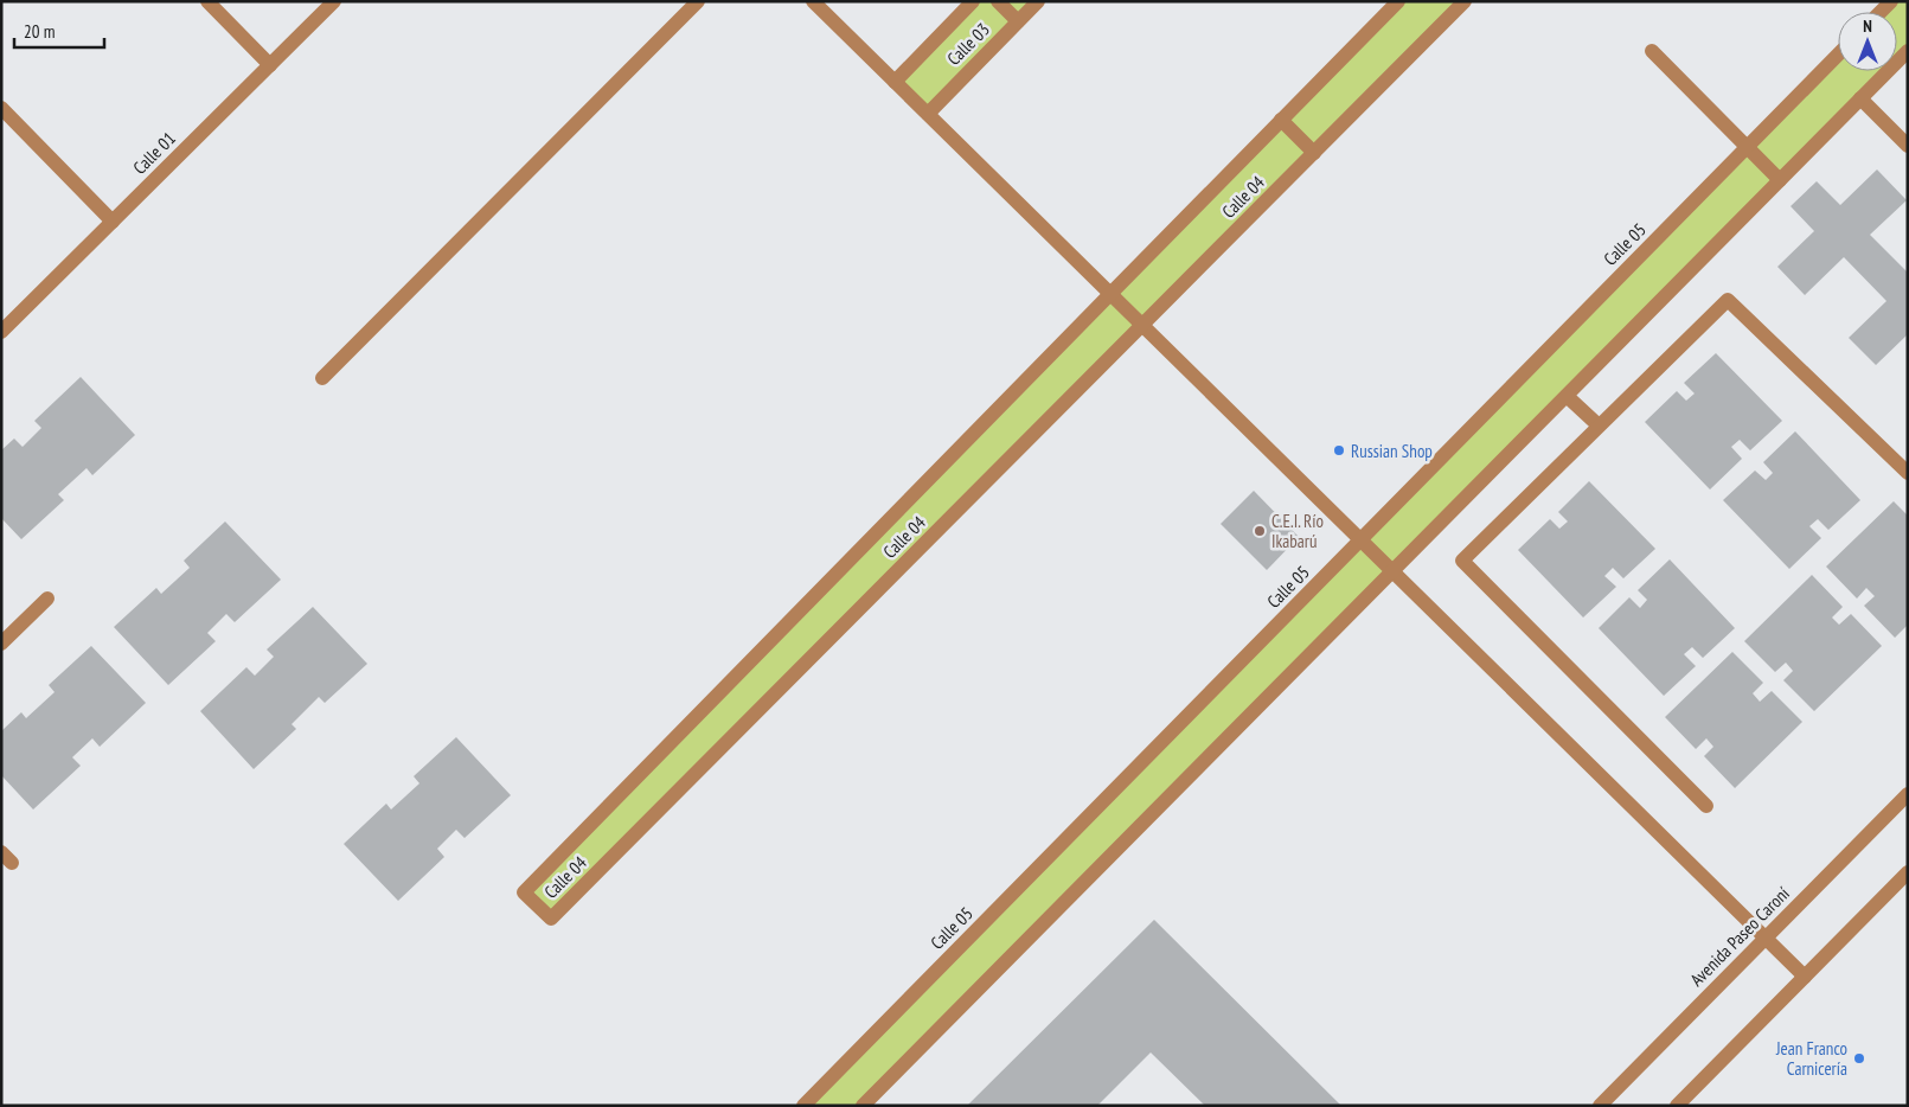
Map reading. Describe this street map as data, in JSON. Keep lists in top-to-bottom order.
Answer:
{
  "streets": {
    "street": [
      "Calle 03",
      "Calle 01",
      "Calle 04",
      "Calle 05",
      "Avenida Paseo Caroní"
    ]
  },
  "places": ["Russian Shop", "C.E.I. Río Ikabarú", "Jean Franco Carnicería"],
  "scale_bar": "20 m",
  "north": "top"
}
